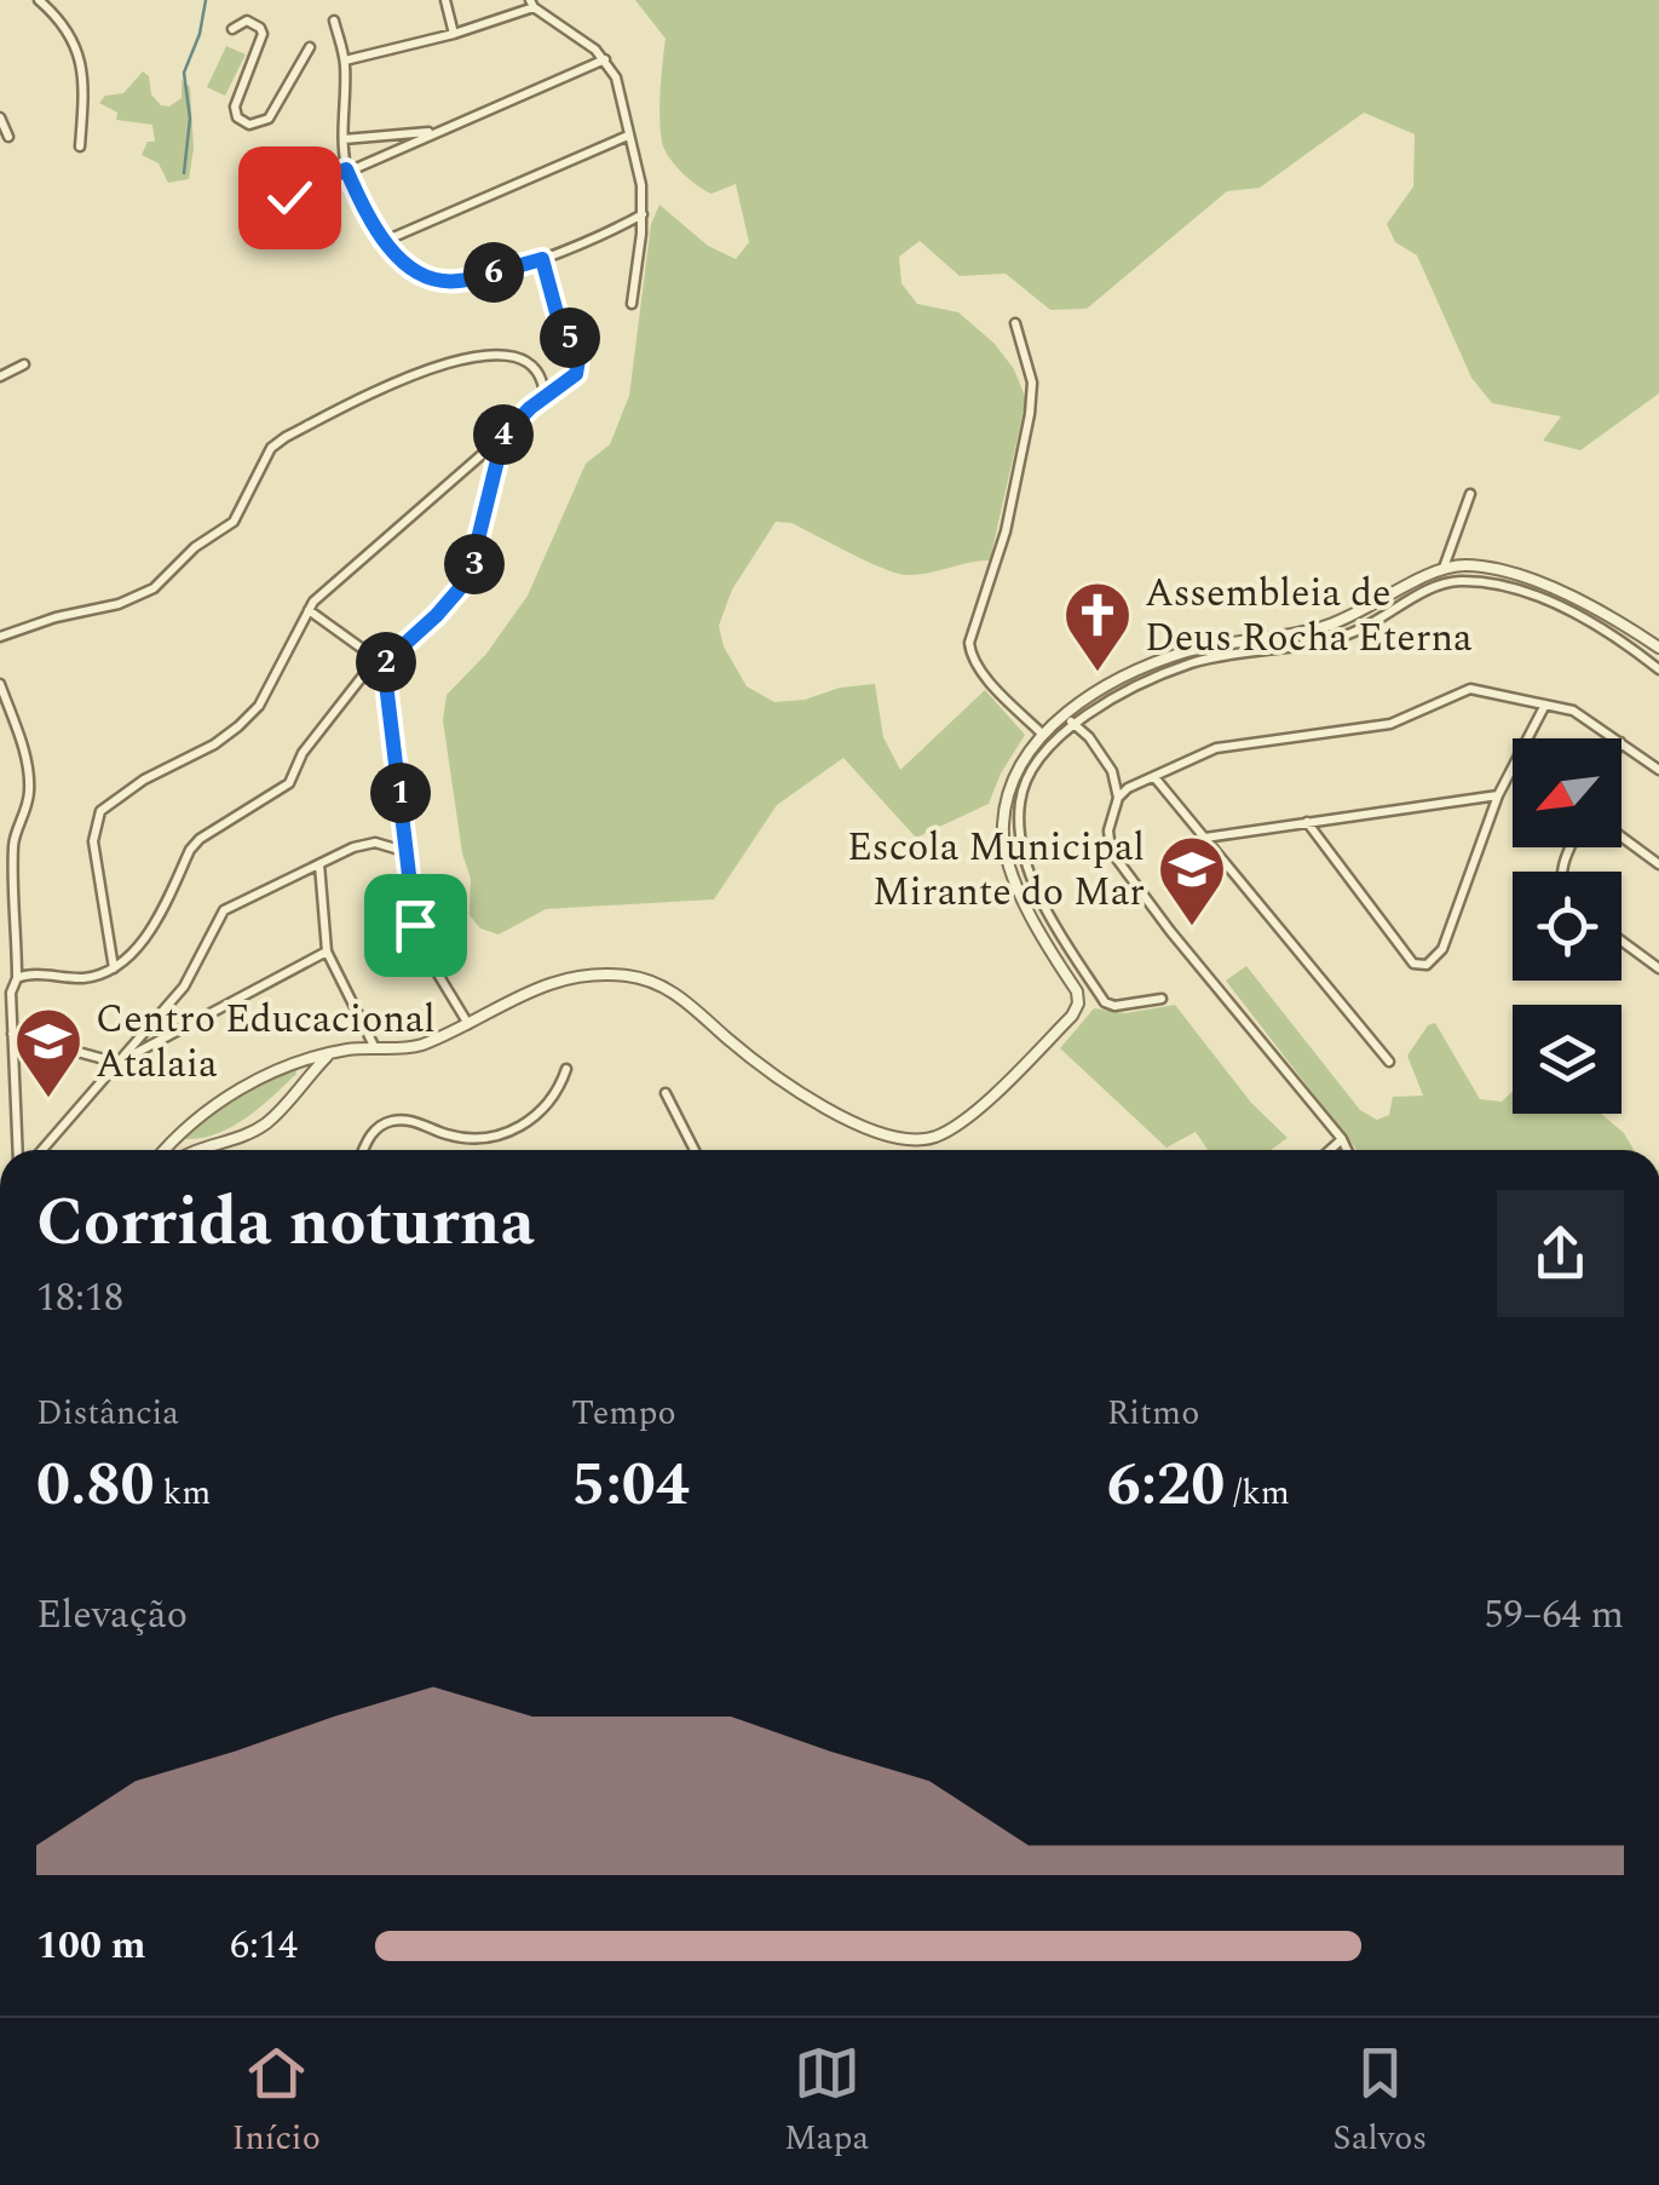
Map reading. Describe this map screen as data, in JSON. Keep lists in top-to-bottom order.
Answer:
{
  "places": {
    "church": ["Assembleia de Deus Rocha Eterna"],
    "school or university": ["Escola Municipal Mirante do Mar", "Centro Educacional Atalaia"]
  },
  "north": "bottom left",
  "page": {
    "pins": [
      "6",
      "5",
      "4",
      "3",
      "2",
      "1"
    ],
    "heading": ["Corrida noturna", "18:18"],
    "stats": [
      ["Distância", "0.80 km"],
      ["Tempo", "5:04"],
      ["Ritmo", "6:20 /km"]
    ],
    "chart": ["Elevação", "59–64 m"],
    "list": [
      {
        "name": "100 m",
        "note": "6:14"
      }
    ],
    "tabs": ["Início", "Mapa", "Salvos"]
  }
}
